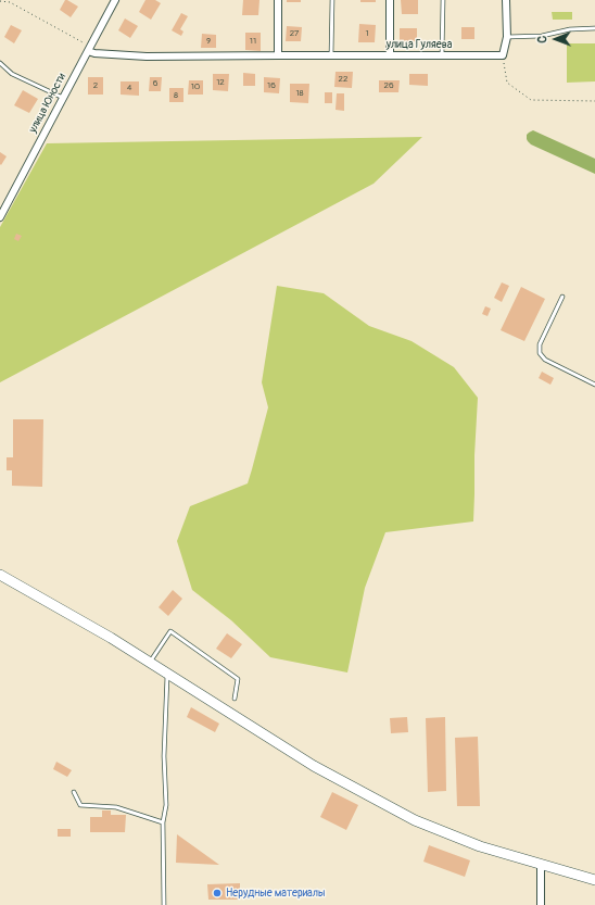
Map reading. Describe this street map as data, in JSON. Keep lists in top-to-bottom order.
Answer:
{
  "streets": {
    "street": ["улица Гуляева", "улица Юности"]
  },
  "crossings": [
    ["улица Гуляева", "улица Юности"]
  ],
  "places": ["Нерудные материалы"],
  "house_numbers": [
    "27",
    "1",
    "9",
    "11",
    "22",
    "12",
    "6",
    "2",
    "16",
    "26",
    "10",
    "4",
    "18",
    "8"
  ],
  "north": "left"
}
